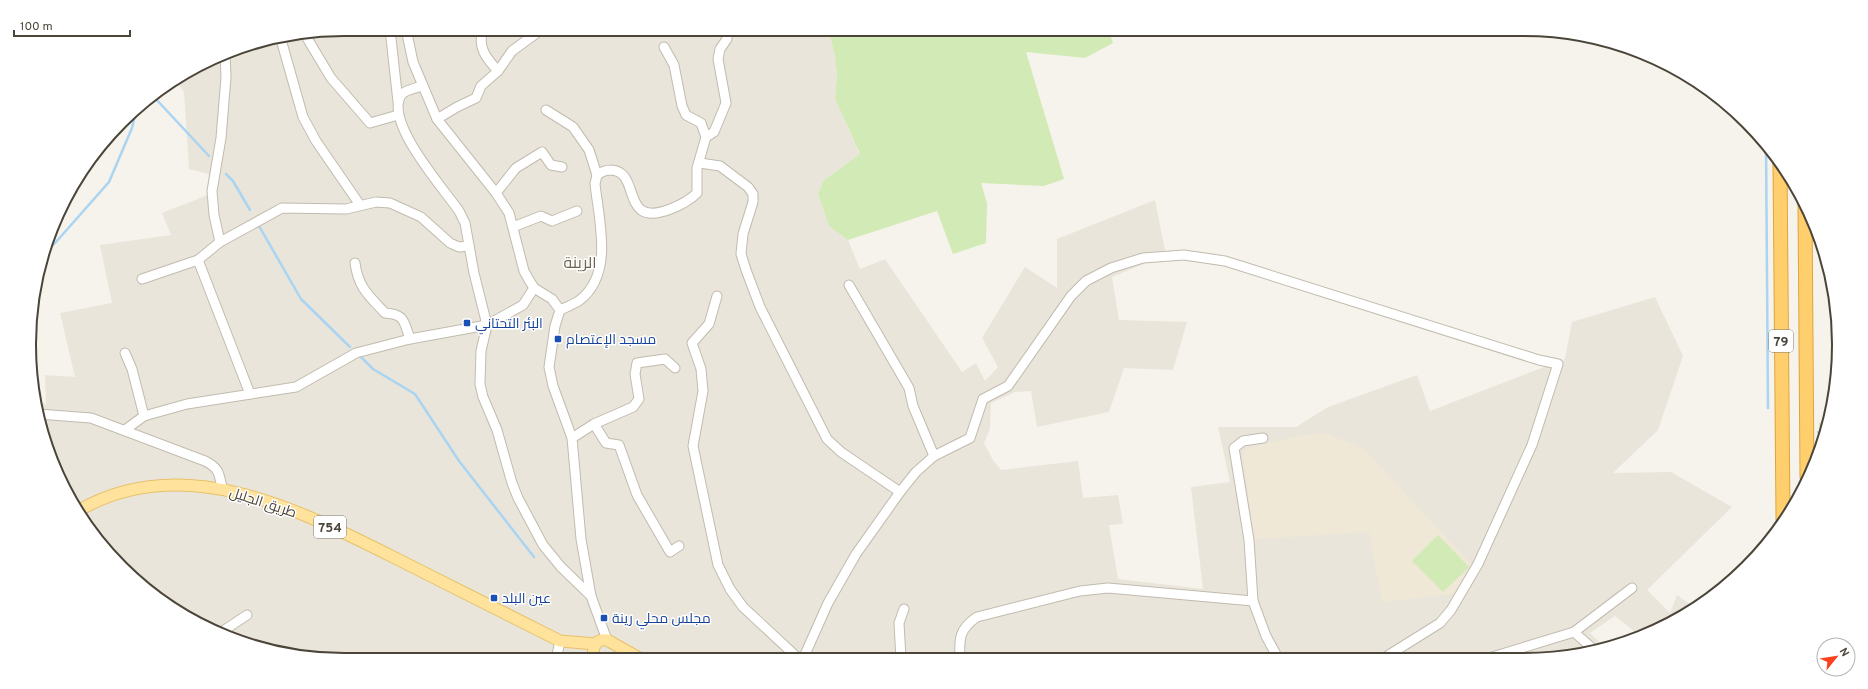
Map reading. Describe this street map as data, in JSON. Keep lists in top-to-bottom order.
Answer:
{
  "streets": {
    "highway": ["79"],
    "main road": ["طريق الجليل", "754"]
  },
  "districts": ["الرينة"],
  "places": {
    "transit": [
      "البئر التحتاني",
      "مسجد الإعتصام",
      "عين البلد",
      "مجلس محلي رينة"
    ]
  },
  "scale_bar": "100 m",
  "north": "top right"
}
